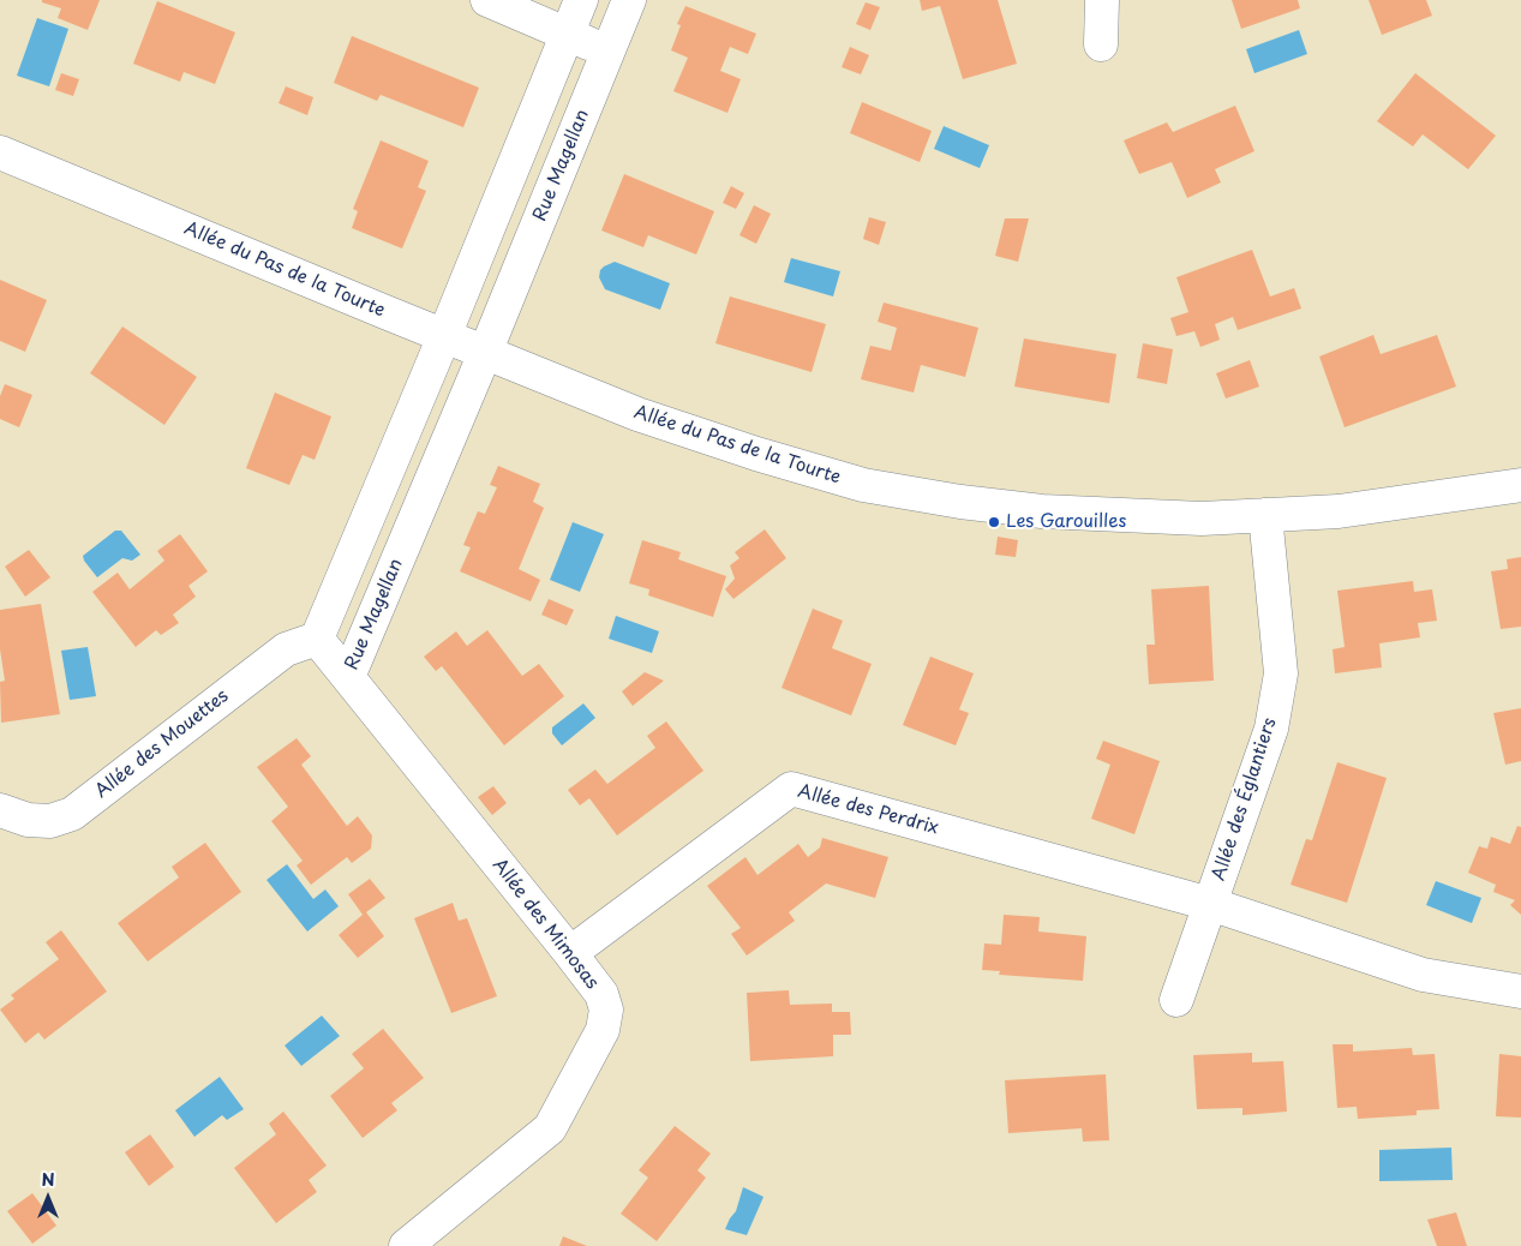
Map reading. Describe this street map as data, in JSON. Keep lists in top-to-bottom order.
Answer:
{
  "streets": {
    "street": [
      "Rue Magellan",
      "Allée du Pas de la Tourte",
      "Allée des Mouettes",
      "Allée des Églantiers",
      "Allée des Perdrix",
      "Allée des Mimosas"
    ]
  },
  "crossings": [
    ["Rue Magellan", "Allée du Pas de la Tourte"],
    ["Rue Magellan", "Allée des Mouettes"],
    ["Rue Magellan", "Allée des Mimosas"],
    ["Allée du Pas de la Tourte", "Allée des Églantiers"],
    ["Allée des Églantiers", "Allée des Perdrix"],
    ["Allée des Perdrix", "Allée des Mimosas"]
  ],
  "places": ["Les Garouilles"],
  "north": "top"
}
